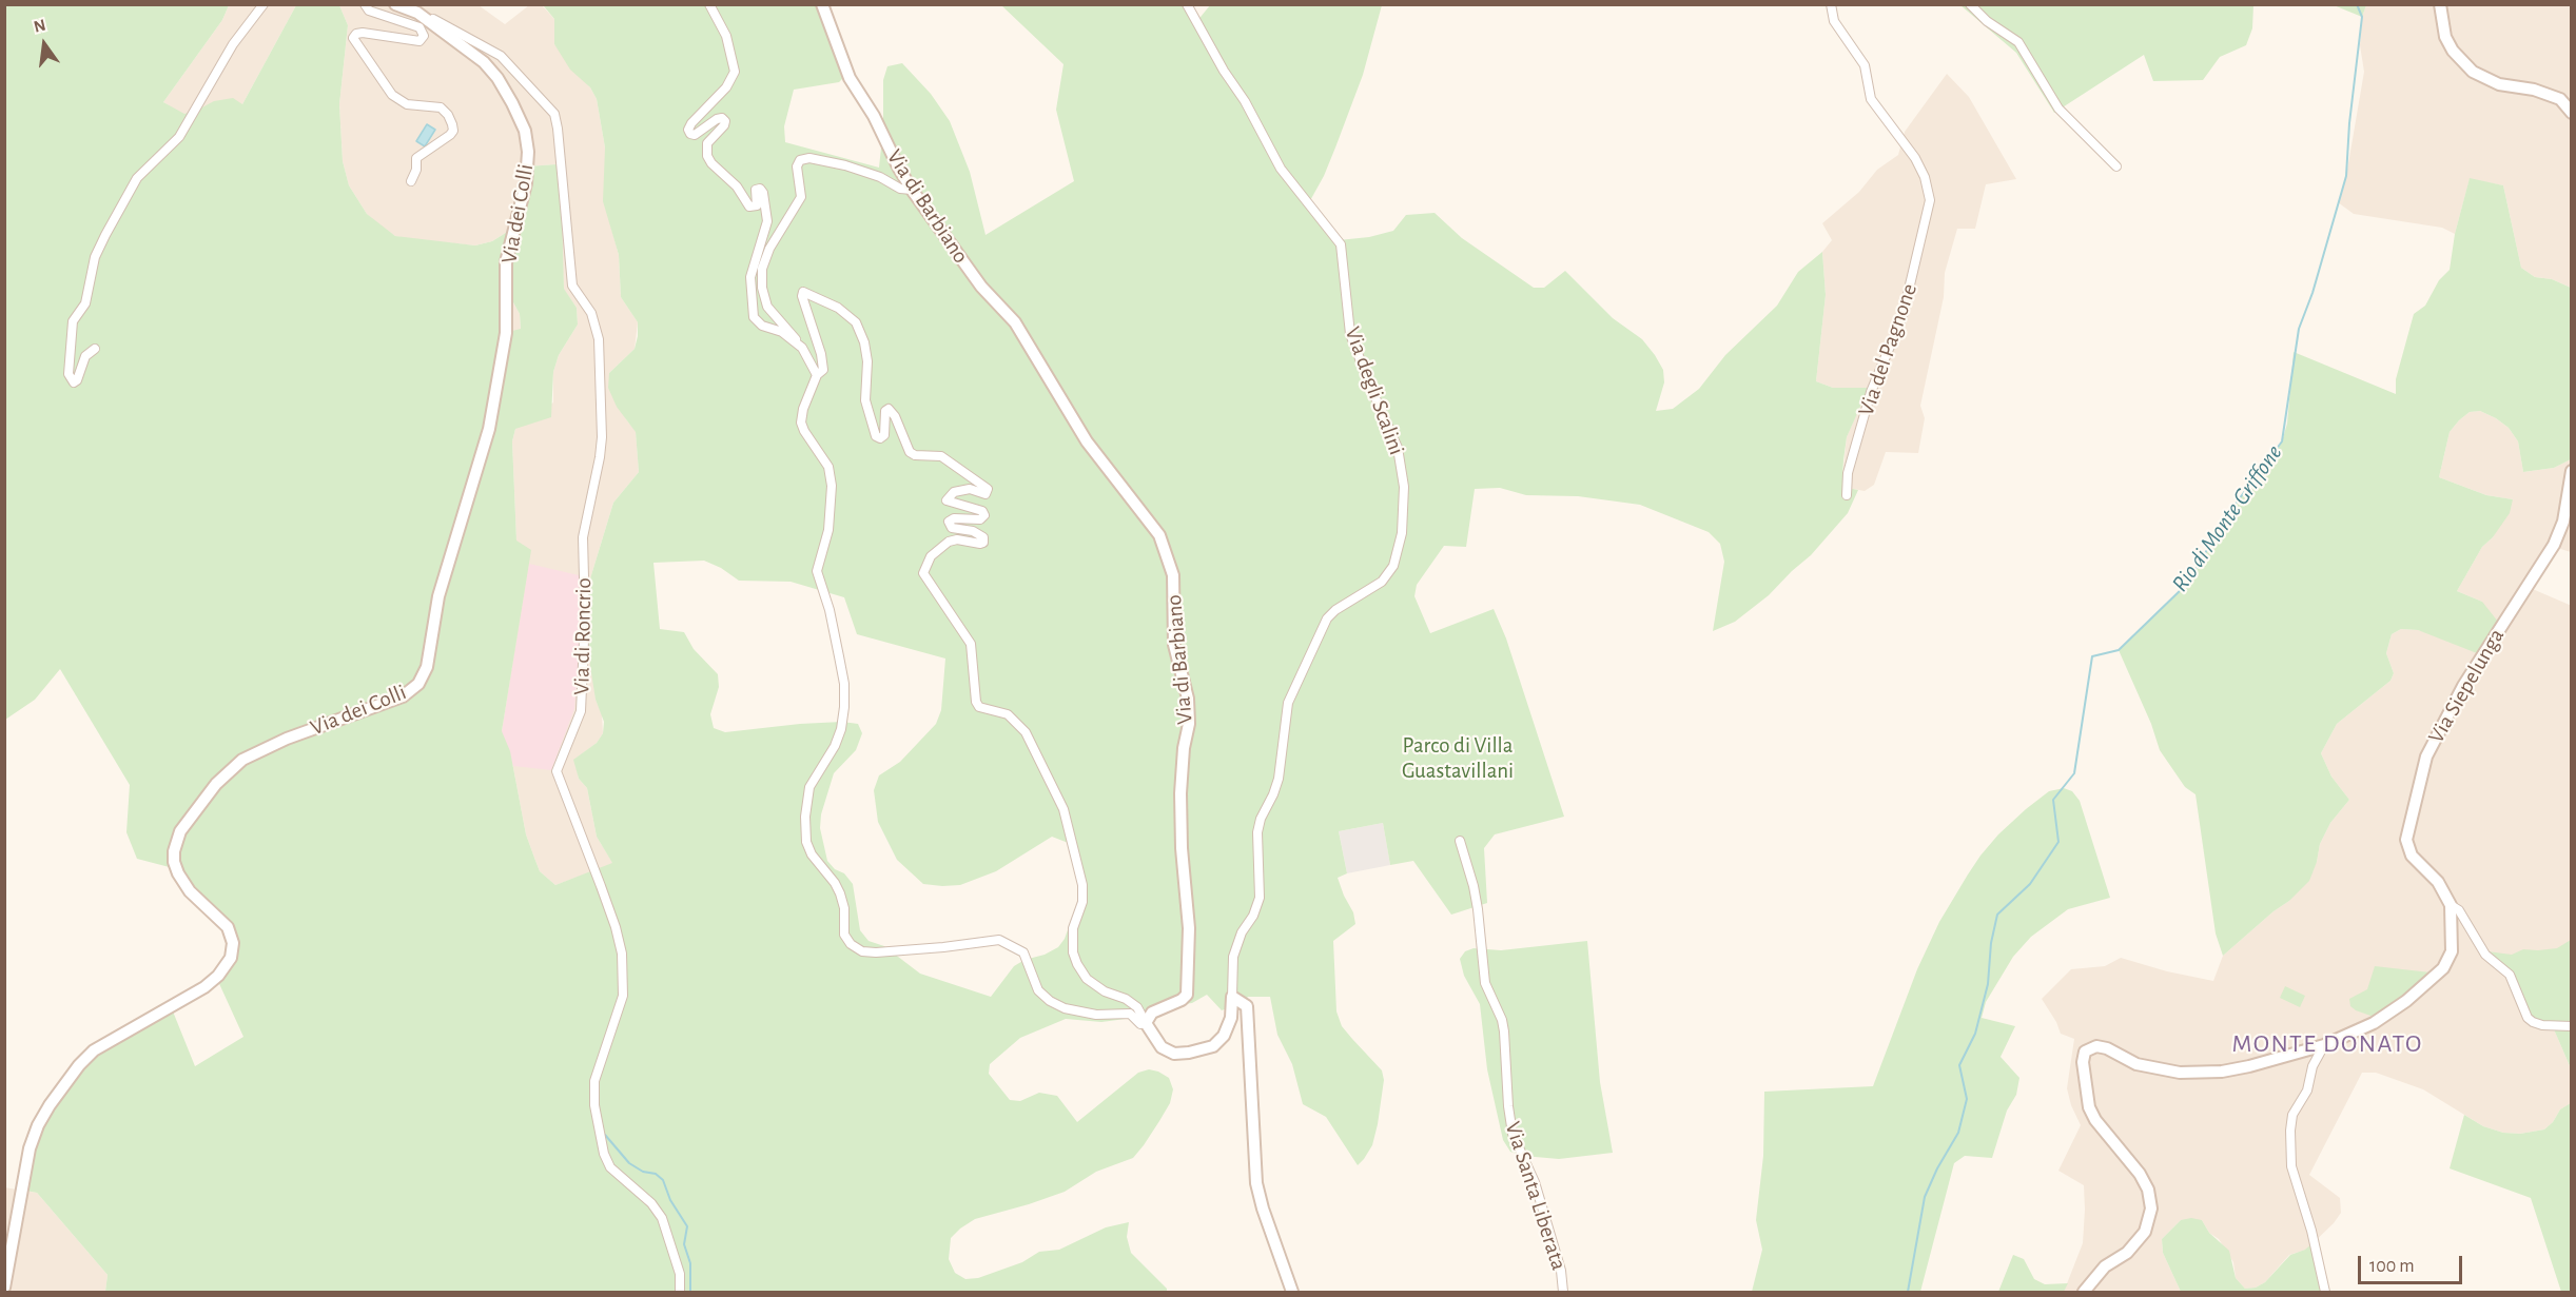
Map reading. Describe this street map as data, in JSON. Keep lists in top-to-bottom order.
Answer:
{
  "streets": {
    "street": [
      "Via di Barbiano",
      "Via dei Colli",
      "Via del Pagnone",
      "Via degli Scalini",
      "Via di Roncrio",
      "Via Siepelunga",
      "Via Santa Liberata"
    ]
  },
  "crossings": [
    ["Via dei Colli", "Via di Roncrio"]
  ],
  "districts": ["MONTE DONATO"],
  "water": ["Rio di Monte Griffone"],
  "parks": ["Parco di Villa Guastavillani"],
  "scale_bar": "100 m",
  "north": "top"
}
